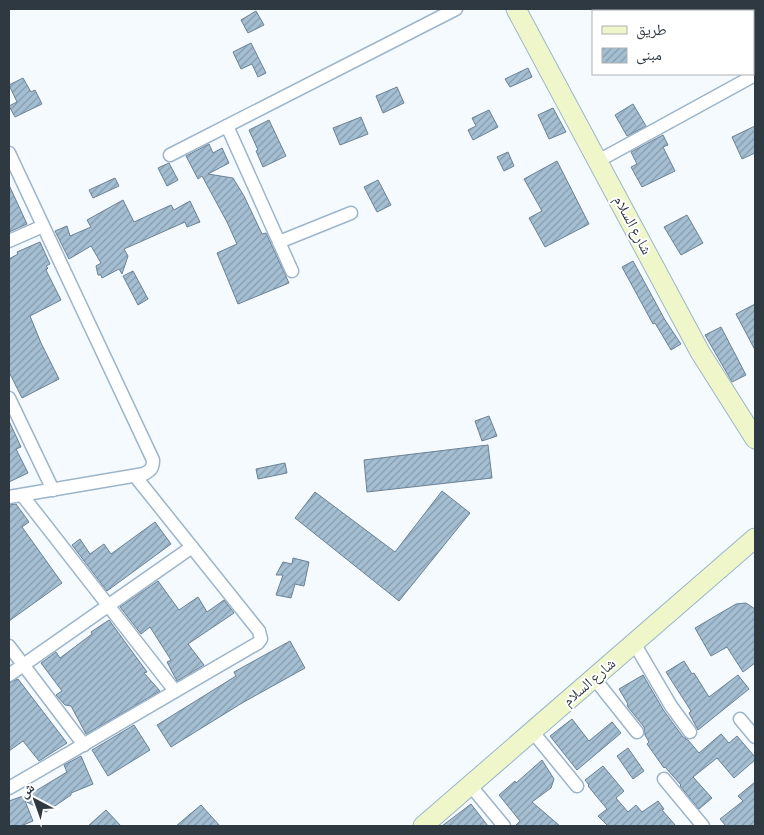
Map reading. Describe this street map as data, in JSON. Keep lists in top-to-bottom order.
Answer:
{
  "streets": {
    "main road": ["شارع السلام"]
  },
  "legend": ["طريق", "مبنى"],
  "north": "top left"
}
